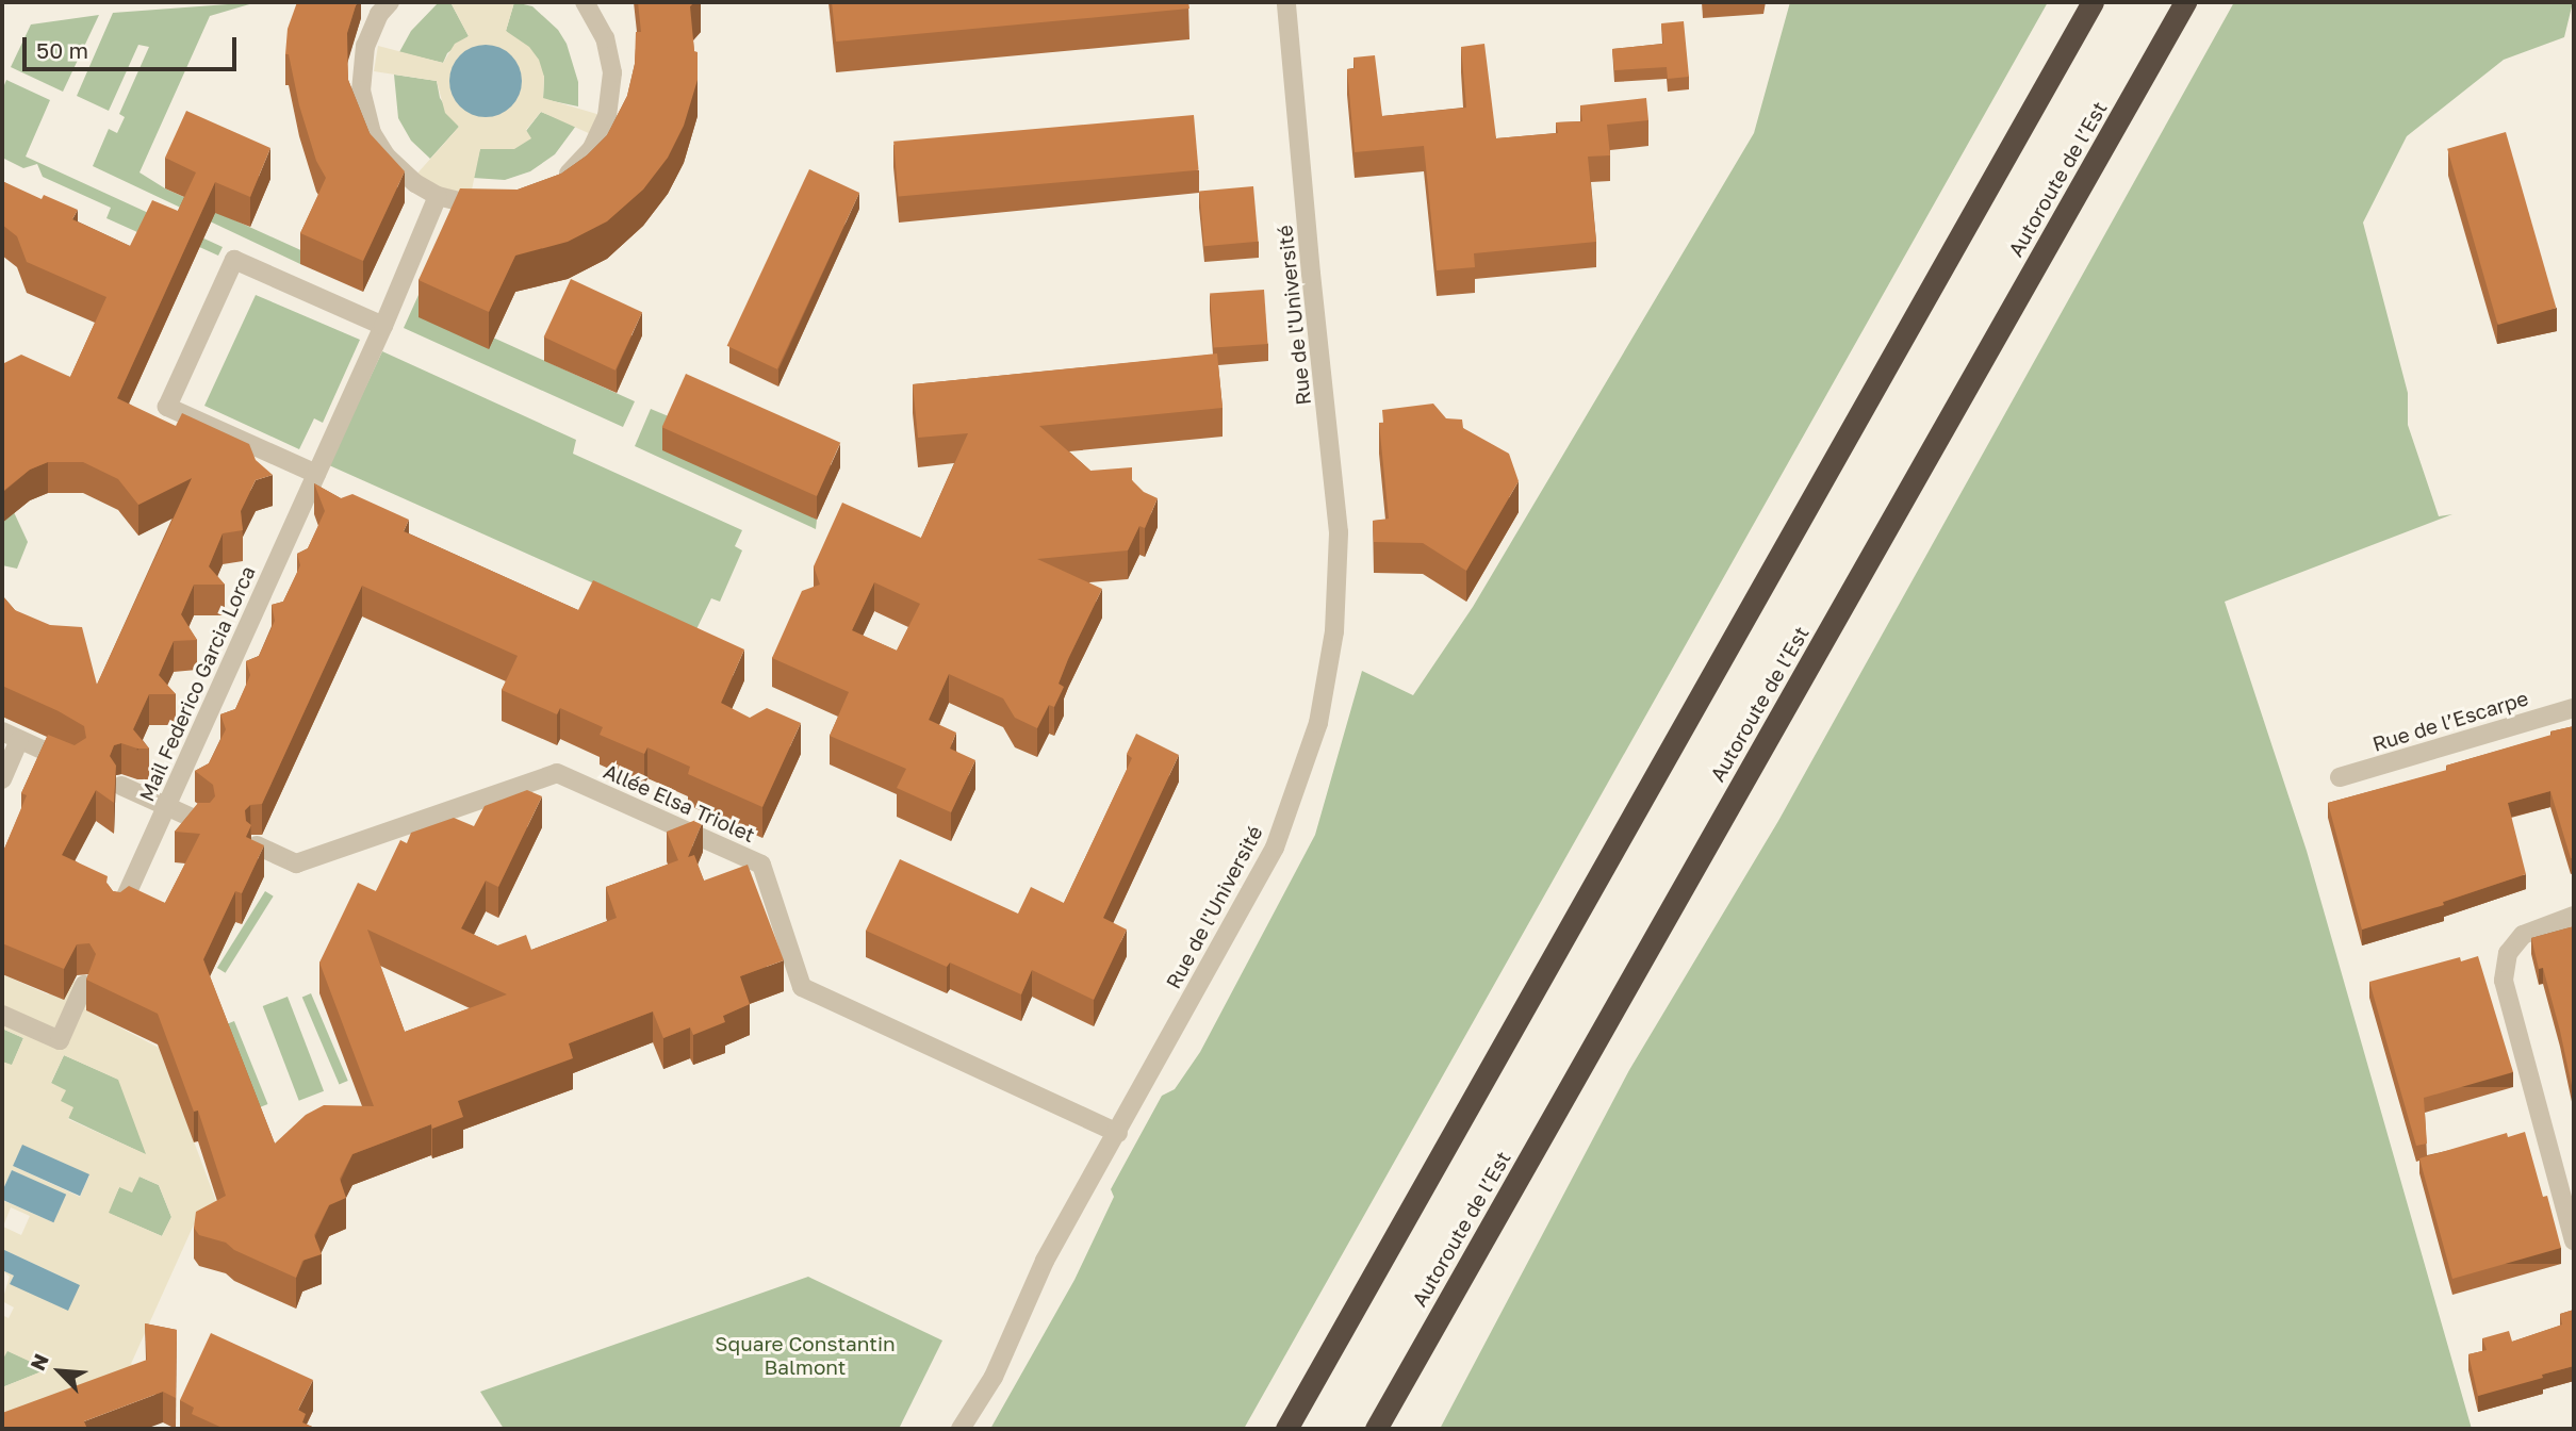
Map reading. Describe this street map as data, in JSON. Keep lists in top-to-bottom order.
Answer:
{
  "streets": {
    "highway": ["Autoroute de l’Est"],
    "street": [
      "Rue de l'Université",
      "Mail Federico Garcia Lorca",
      "Rue de l’Escarpe",
      "Allée Elsa Triolet"
    ]
  },
  "crossings": [
    ["Rue de l'Université", "Allée Elsa Triolet"]
  ],
  "parks": ["Square Constantin Balmont"],
  "scale_bar": "50 m",
  "north": "top left"
}
